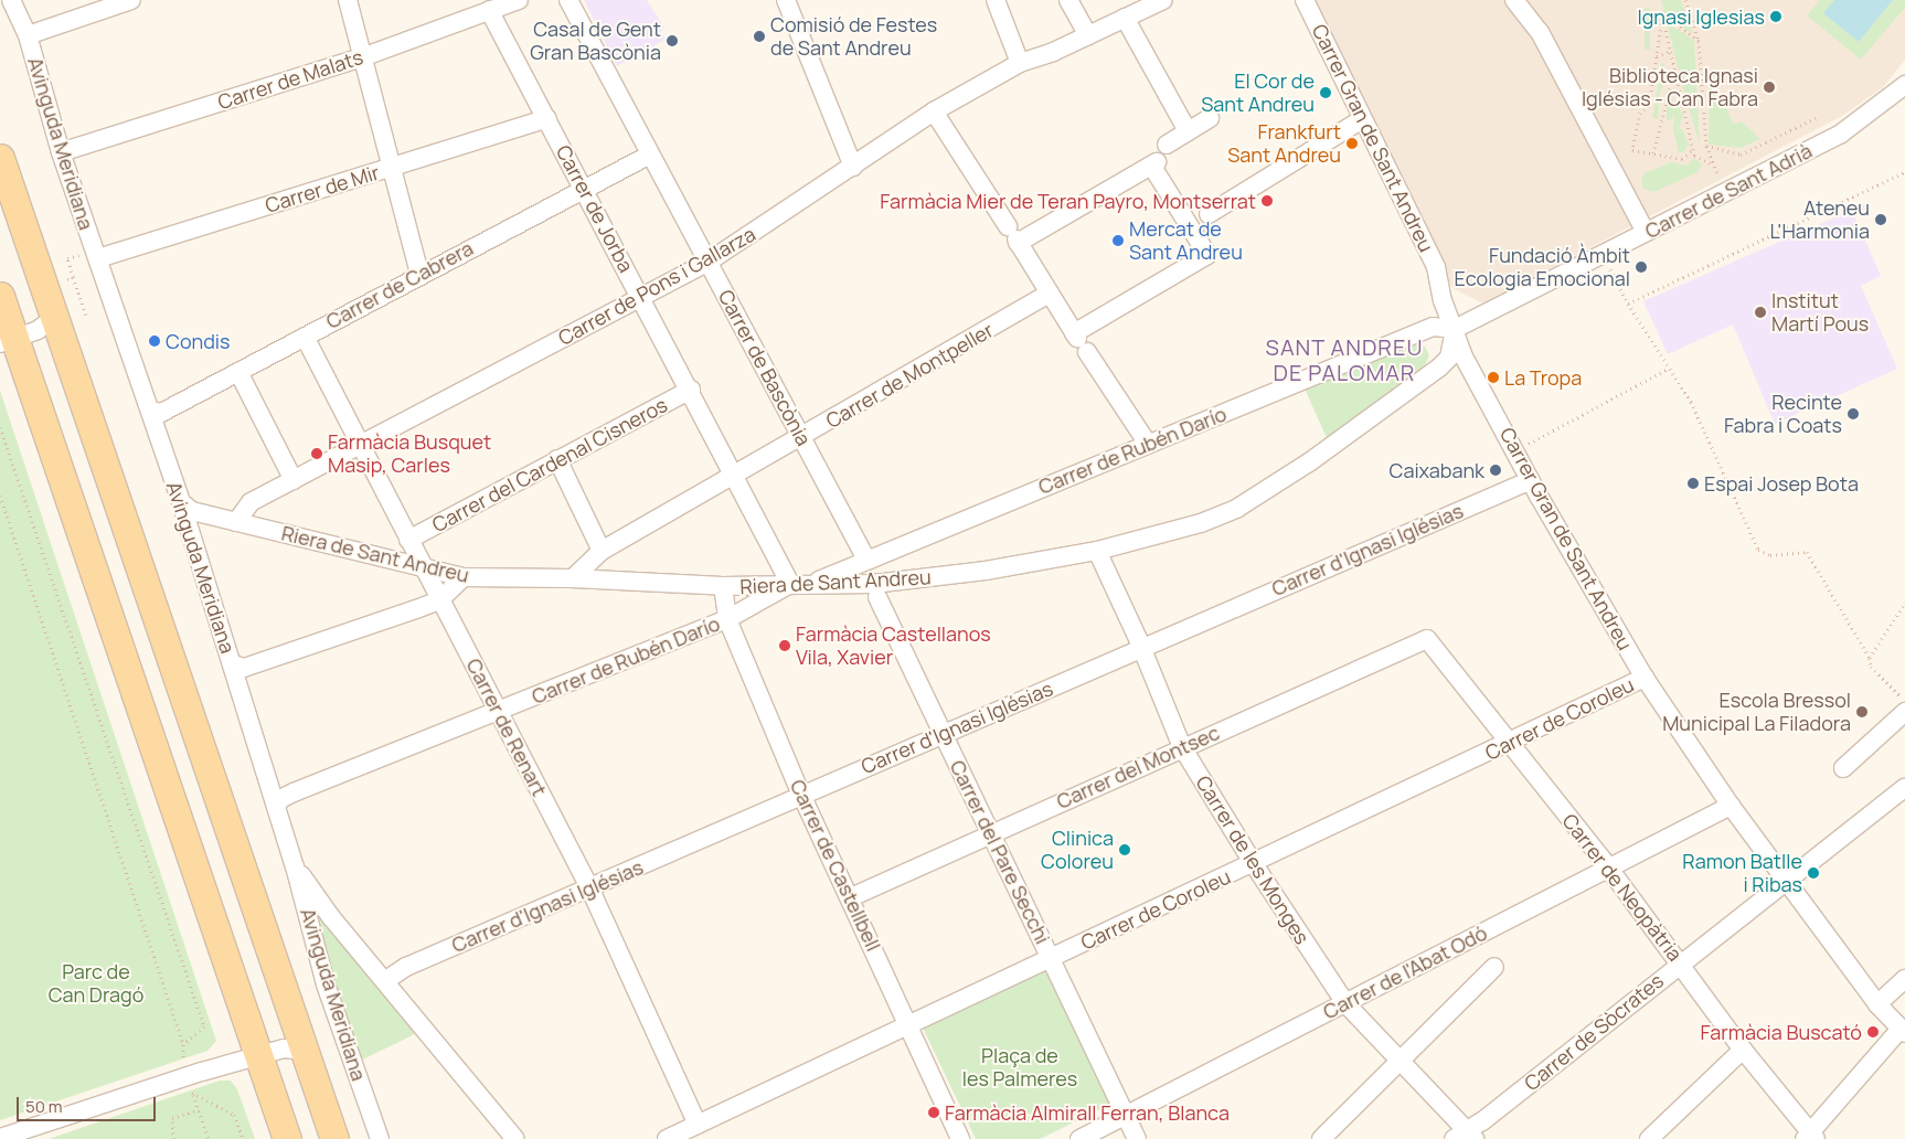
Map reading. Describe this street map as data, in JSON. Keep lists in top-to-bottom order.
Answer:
{
  "streets": {
    "street": [
      "Carrer de Malats",
      "Carrer Gran de Sant Andreu",
      "Avinguda Meridiana",
      "Carrer de Mir",
      "Carrer de Sant Adrià",
      "Carrer de Jorba",
      "Carrer de Cabrera",
      "Carrer de Pons i Gallarza",
      "Carrer de Bascònia",
      "Carrer de Montpeller",
      "Carrer de Rubén Darío",
      "Carrer del Cardenal Cisneros",
      "Carrer d'Ignasi Iglésias",
      "Riera de Sant Andreu",
      "Carrer de Coroleu",
      "Carrer de Renart",
      "Carrer del Montsec",
      "Carrer del Pare Secchi",
      "Carrer de les Monges",
      "Carrer de Castellbell",
      "Carrer de Neopàtria",
      "Carrer de l'Abat Odó",
      "Carrer de Sòcrates"
    ]
  },
  "crossings": [
    ["Carrer de Malats", "Avinguda Meridiana"],
    ["Carrer de Malats", "Carrer de Jorba"],
    ["Carrer Gran de Sant Andreu", "Carrer de Sant Adrià"],
    ["Carrer Gran de Sant Andreu", "Carrer de Rubén Darío"],
    ["Carrer Gran de Sant Andreu", "Carrer d'Ignasi Iglésias"],
    ["Carrer Gran de Sant Andreu", "Riera de Sant Andreu"],
    ["Carrer Gran de Sant Andreu", "Carrer de Coroleu"],
    ["Carrer Gran de Sant Andreu", "Carrer de l'Abat Odó"],
    ["Carrer Gran de Sant Andreu", "Carrer de Sòcrates"],
    ["Avinguda Meridiana", "Carrer de Mir"],
    ["Avinguda Meridiana", "Carrer de Cabrera"],
    ["Avinguda Meridiana", "Carrer de Rubén Darío"],
    ["Avinguda Meridiana", "Riera de Sant Andreu"],
    ["Carrer de Mir", "Carrer de Jorba"],
    ["Carrer de Sant Adrià", "Carrer de Rubén Darío"],
    ["Carrer de Sant Adrià", "Riera de Sant Andreu"],
    ["Carrer de Jorba", "Carrer de Cabrera"],
    ["Carrer de Jorba", "Carrer de Pons i Gallarza"],
    ["Carrer de Jorba", "Carrer de Montpeller"],
    ["Carrer de Jorba", "Carrer de Rubén Darío"],
    ["Carrer de Jorba", "Carrer del Cardenal Cisneros"],
    ["Carrer de Jorba", "Riera de Sant Andreu"],
    ["Carrer de Cabrera", "Carrer de Bascònia"],
    ["Carrer de Cabrera", "Carrer de Renart"],
    ["Carrer de Pons i Gallarza", "Carrer de Bascònia"],
    ["Carrer de Pons i Gallarza", "Riera de Sant Andreu"],
    ["Carrer de Pons i Gallarza", "Carrer de Renart"],
    ["Carrer de Bascònia", "Carrer de Montpeller"],
    ["Carrer de Bascònia", "Carrer de Rubén Darío"],
    ["Carrer de Montpeller", "Riera de Sant Andreu"],
    ["Carrer de Rubén Darío", "Riera de Sant Andreu"],
    ["Carrer de Rubén Darío", "Carrer de Renart"],
    ["Carrer de Rubén Darío", "Carrer de Castellbell"],
    ["Carrer del Cardenal Cisneros", "Carrer de Renart"],
    ["Carrer d'Ignasi Iglésias", "Carrer de Renart"],
    ["Carrer d'Ignasi Iglésias", "Carrer del Pare Secchi"],
    ["Carrer d'Ignasi Iglésias", "Carrer de les Monges"],
    ["Carrer d'Ignasi Iglésias", "Carrer de Castellbell"],
    ["Riera de Sant Andreu", "Carrer de Renart"],
    ["Riera de Sant Andreu", "Carrer de les Monges"],
    ["Riera de Sant Andreu", "Carrer de Castellbell"],
    ["Carrer de Coroleu", "Carrer de Renart"],
    ["Carrer de Coroleu", "Carrer del Pare Secchi"],
    ["Carrer de Coroleu", "Carrer de les Monges"],
    ["Carrer de Coroleu", "Carrer de Castellbell"],
    ["Carrer de Coroleu", "Carrer de Neopàtria"],
    ["Carrer del Montsec", "Carrer del Pare Secchi"],
    ["Carrer del Montsec", "Carrer de les Monges"],
    ["Carrer del Montsec", "Carrer de Castellbell"],
    ["Carrer del Montsec", "Carrer de Neopàtria"],
    ["Carrer de les Monges", "Carrer de l'Abat Odó"],
    ["Carrer de les Monges", "Carrer de Sòcrates"],
    ["Carrer de Neopàtria", "Carrer de l'Abat Odó"],
    ["Carrer de Neopàtria", "Carrer de Sòcrates"]
  ],
  "districts": ["SANT ANDREU DE PALOMAR"],
  "parks": ["Parc de Can Dragó", "Plaça de les Palmeres"],
  "places": [
    "Ignasi Iglesias",
    "Comisió de Festes de Sant Andreu",
    "Casal de Gent Gran Bascònia",
    "Biblioteca Ignasi Iglésias - Can Fabra",
    "El Cor de Sant Andreu",
    "Frankfurt Sant Andreu",
    "Farmàcia Mier de Teran Payro, Montserrat",
    "Ateneu L'Harmonia",
    "Mercat de Sant Andreu",
    "Fundació Àmbit Ecologia Emocional",
    "Institut Martí Pous",
    "Condis",
    "La Tropa",
    "Recinte Fabra i Coats",
    "Farmàcia Busquet Masip, Carles",
    "Caixabank",
    "Espai Josep Bota",
    "Farmàcia Castellanos Vila, Xavier",
    "Escola Bressol Municipal La Filadora",
    "Clinica Coloreu",
    "Ramon Batlle i Ribas",
    "Farmàcia Buscató",
    "Farmàcia Almirall Ferran, Blanca"
  ],
  "scale_bar": "50 m"
}
